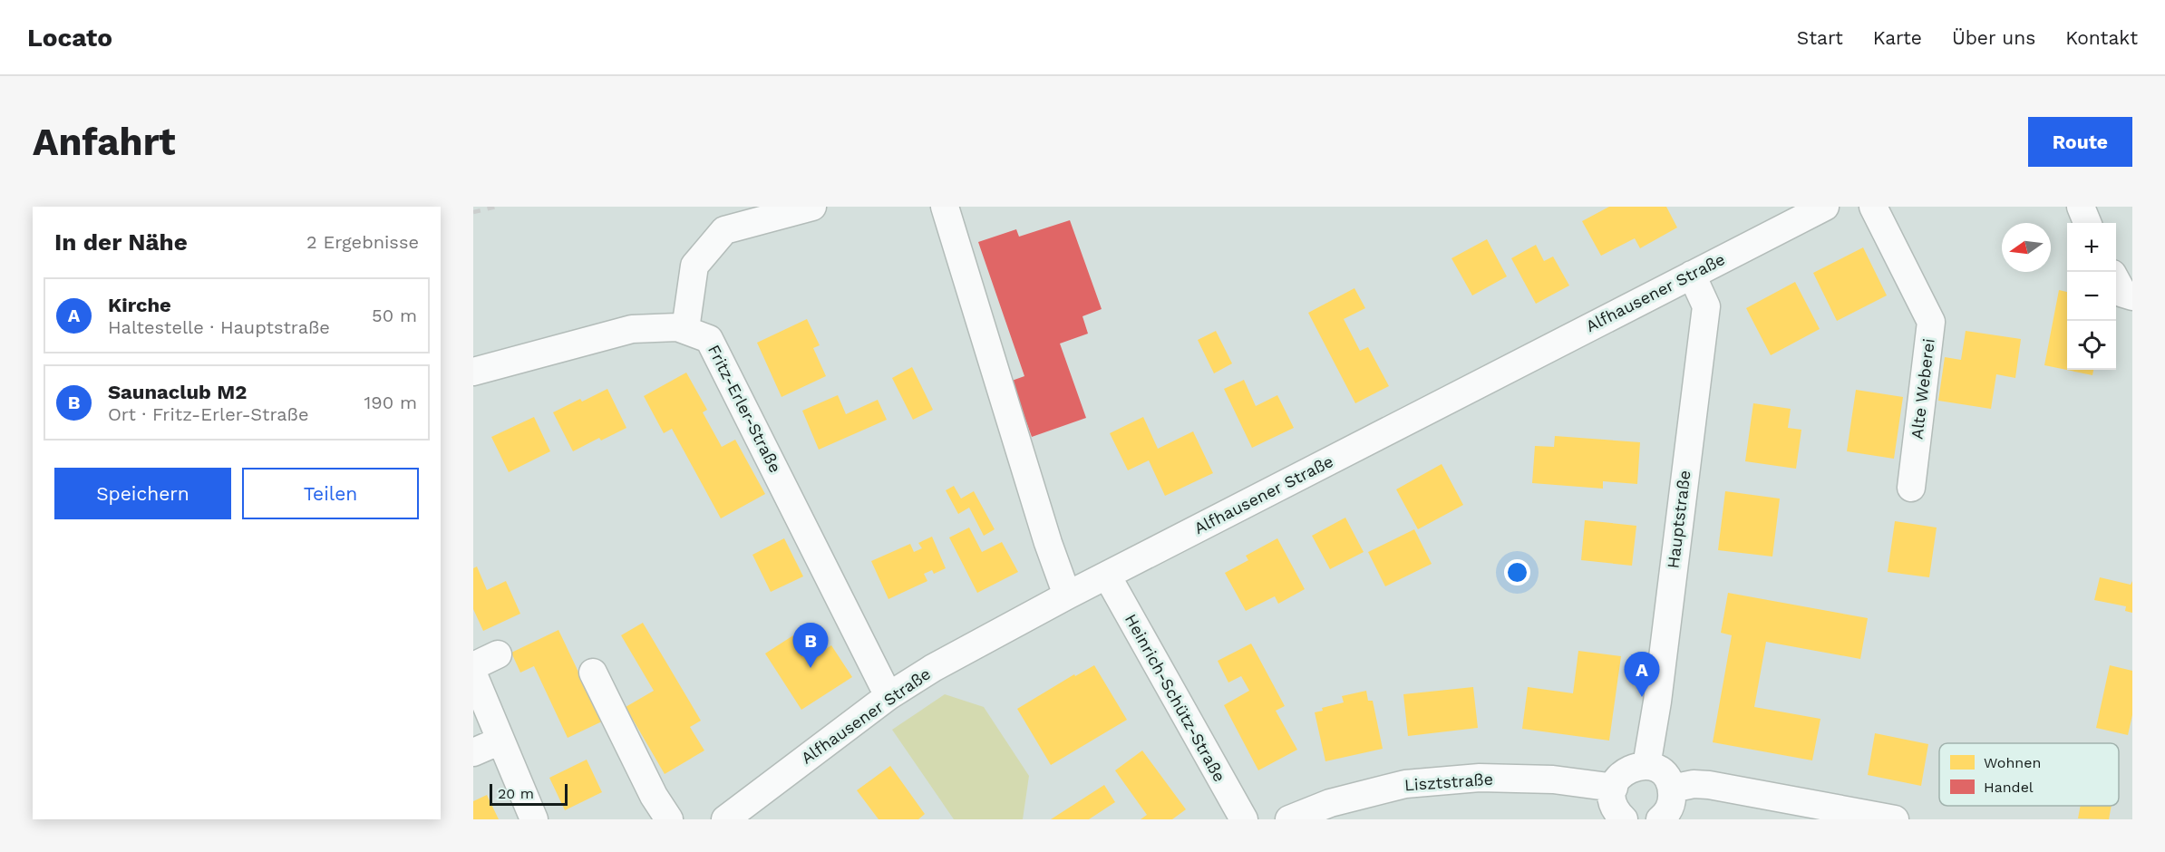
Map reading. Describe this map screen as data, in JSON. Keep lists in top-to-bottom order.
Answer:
{
  "streets": {
    "street": [
      "Alfhausener Straße",
      "Alte Weberei",
      "Fritz-Erler-Straße",
      "Hauptstraße",
      "Heinrich-Schütz-Straße",
      "Lisztstraße"
    ]
  },
  "crossings": [
    ["Alfhausener Straße", "Fritz-Erler-Straße"],
    ["Alfhausener Straße", "Hauptstraße"],
    ["Alfhausener Straße", "Heinrich-Schütz-Straße"]
  ],
  "legend": ["Wohnen", "Handel"],
  "scale_bar": "20 m",
  "north": "left",
  "page": {
    "header": "Locato",
    "nav": [
      "Start",
      "Karte",
      "Über uns",
      "Kontakt"
    ],
    "buttons": [
      "Route",
      ["Speichern", "Teilen"]
    ],
    "title": "Anfahrt",
    "heading": ["In der Nähe", "2 Ergebnisse"],
    "map_buttons": ["+", "−"],
    "list": [
      {
        "mark": "A",
        "name": "Kirche",
        "note": "Haltestelle · Hauptstraße",
        "value": "50 m"
      },
      {
        "mark": "B",
        "name": "Saunaclub M2",
        "note": "Ort · Fritz-Erler-Straße",
        "value": "190 m"
      }
    ],
    "pins": ["B", "A"],
    "scale": "20 m"
  }
}
